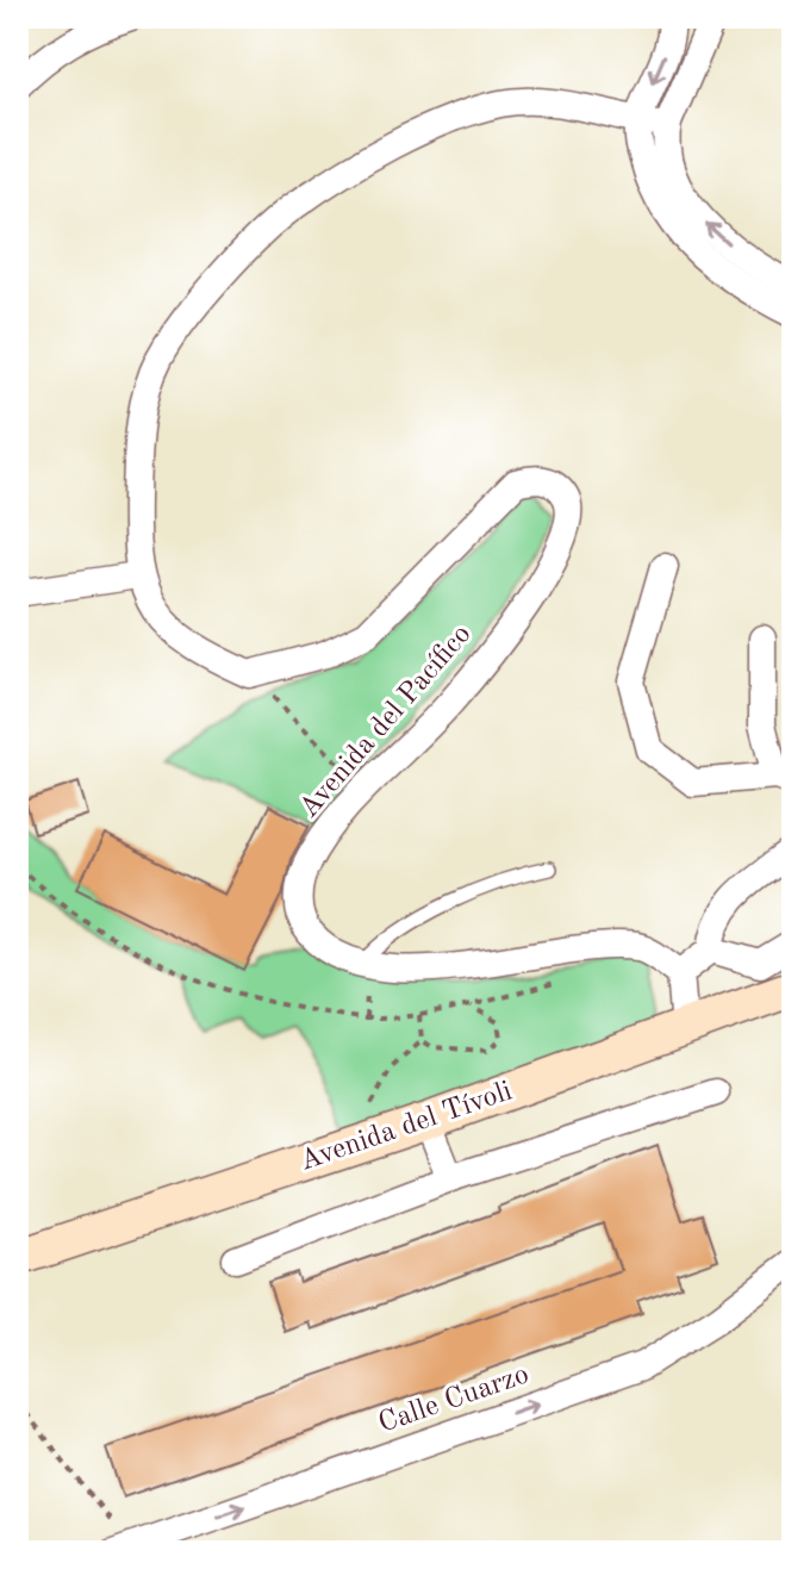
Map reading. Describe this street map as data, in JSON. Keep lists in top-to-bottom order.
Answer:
{
  "streets": {
    "main road": ["Avenida del Tívoli"],
    "street": ["Avenida del Pacífico", "Calle Cuarzo"]
  }
}
